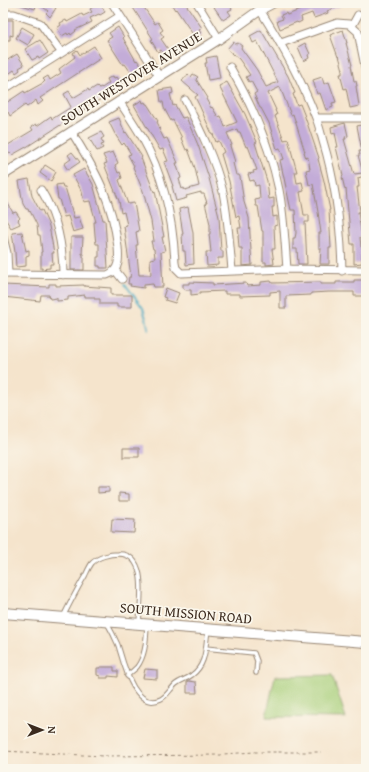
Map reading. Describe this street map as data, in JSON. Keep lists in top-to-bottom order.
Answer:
{
  "streets": {
    "main road": ["SOUTH MISSION ROAD"],
    "street": ["SOUTH WESTOVER AVENUE"]
  },
  "north": "right"
}
